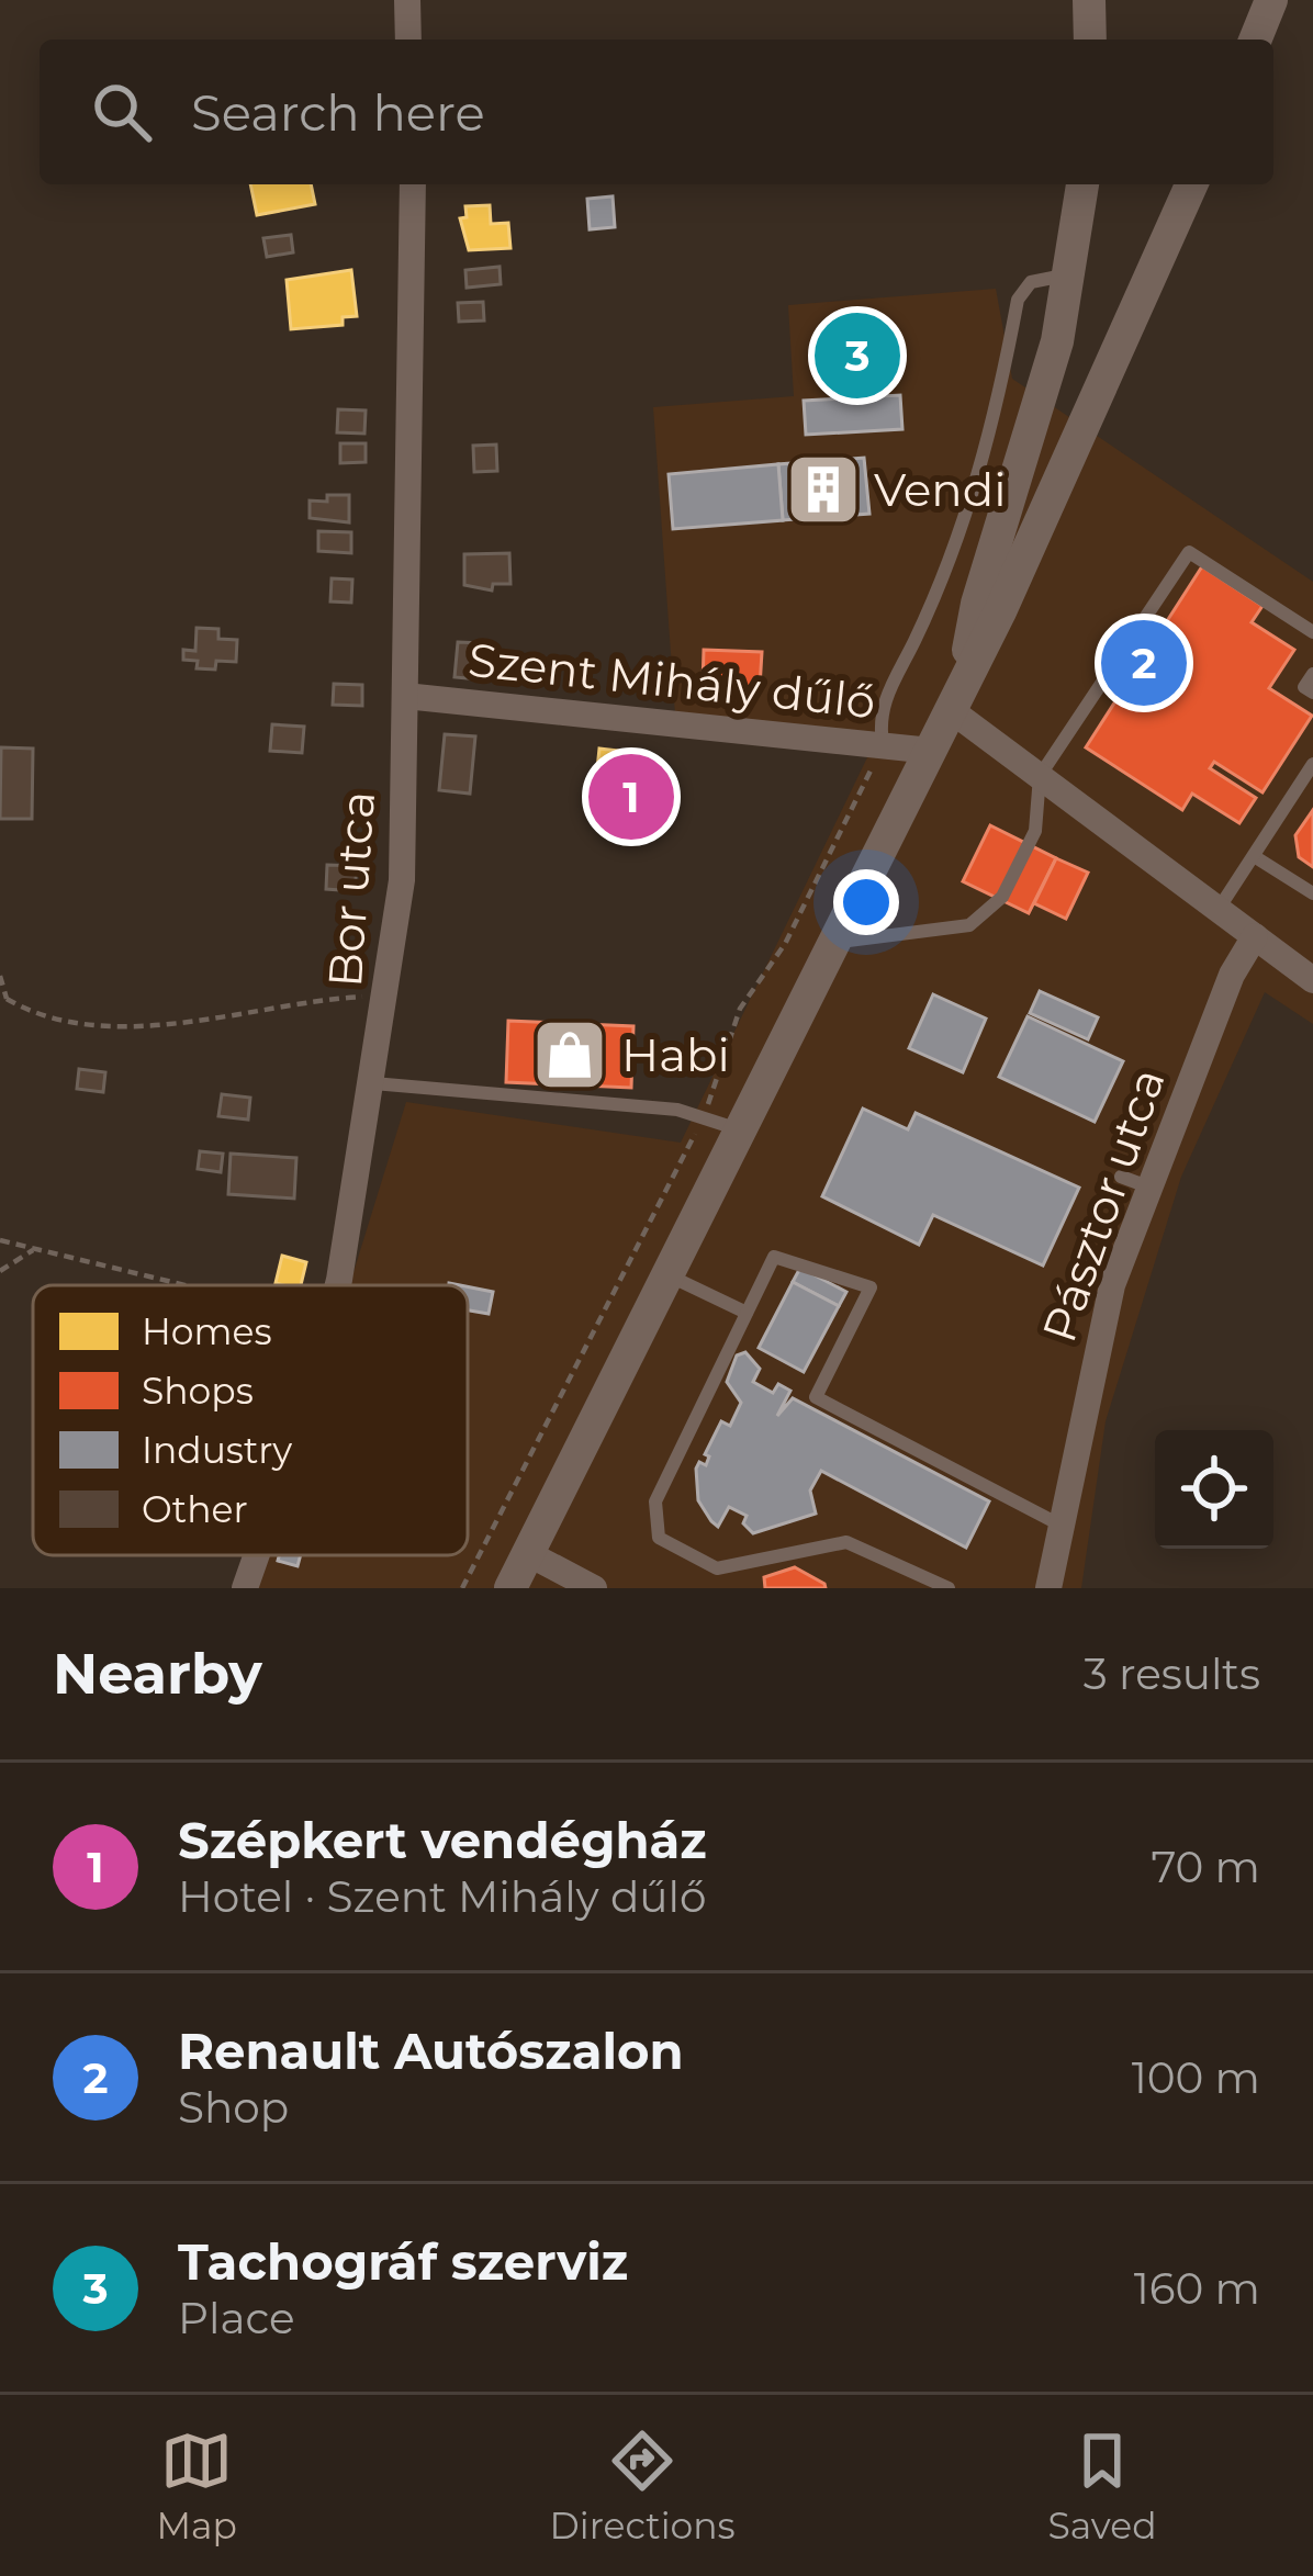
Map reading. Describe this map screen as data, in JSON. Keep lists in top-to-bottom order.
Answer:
{
  "streets": {
    "street": ["Szent Mihály dűlő", "Bor utca", "Pásztor utca"]
  },
  "crossings": [
    ["Szent Mihály dűlő", "Bor utca"]
  ],
  "places": {
    "building": ["Vendi"],
    "shop": ["Habi"]
  },
  "legend": [
    "Homes",
    "Shops",
    "Industry",
    "Other"
  ],
  "page": {
    "search": "Search here",
    "pins": ["3", "2", "1"],
    "heading": ["Nearby", "3 results"],
    "list": [
      {
        "mark": "1",
        "name": "Szépkert vendégház",
        "note": "Hotel · Szent Mihály dűlő",
        "value": "70 m"
      },
      {
        "mark": "2",
        "name": "Renault Autószalon",
        "note": "Shop",
        "value": "100 m"
      },
      {
        "mark": "3",
        "name": "Tachográf szerviz",
        "note": "Place",
        "value": "160 m"
      }
    ],
    "nav": ["Map", "Directions", "Saved"]
  }
}
